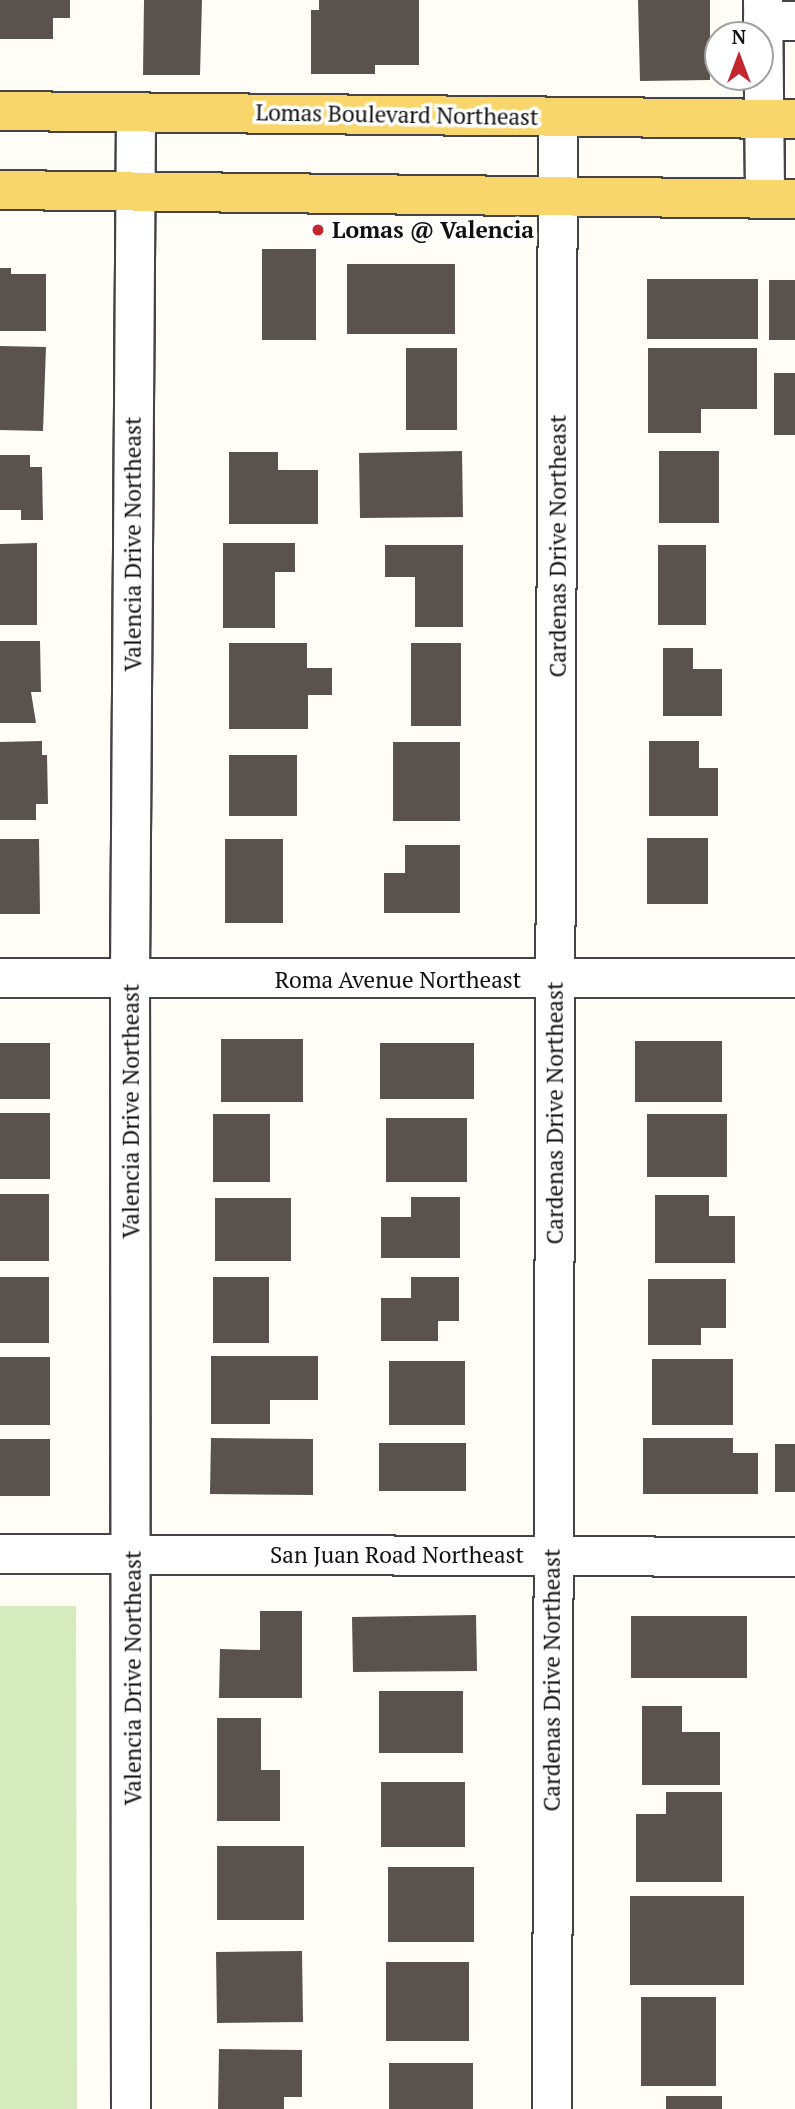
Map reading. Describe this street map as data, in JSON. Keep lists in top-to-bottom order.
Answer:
{
  "streets": {
    "main road": ["Lomas Boulevard Northeast"],
    "street": [
      "Valencia Drive Northeast",
      "Cardenas Drive Northeast",
      "Roma Avenue Northeast",
      "San Juan Road Northeast"
    ]
  },
  "crossings": [
    ["Lomas Boulevard Northeast", "Valencia Drive Northeast"],
    ["Lomas Boulevard Northeast", "Cardenas Drive Northeast"],
    ["Valencia Drive Northeast", "Roma Avenue Northeast"],
    ["Valencia Drive Northeast", "San Juan Road Northeast"],
    ["Cardenas Drive Northeast", "Roma Avenue Northeast"],
    ["Cardenas Drive Northeast", "San Juan Road Northeast"]
  ],
  "places": ["Lomas @ Valencia"],
  "north": "top"
}
